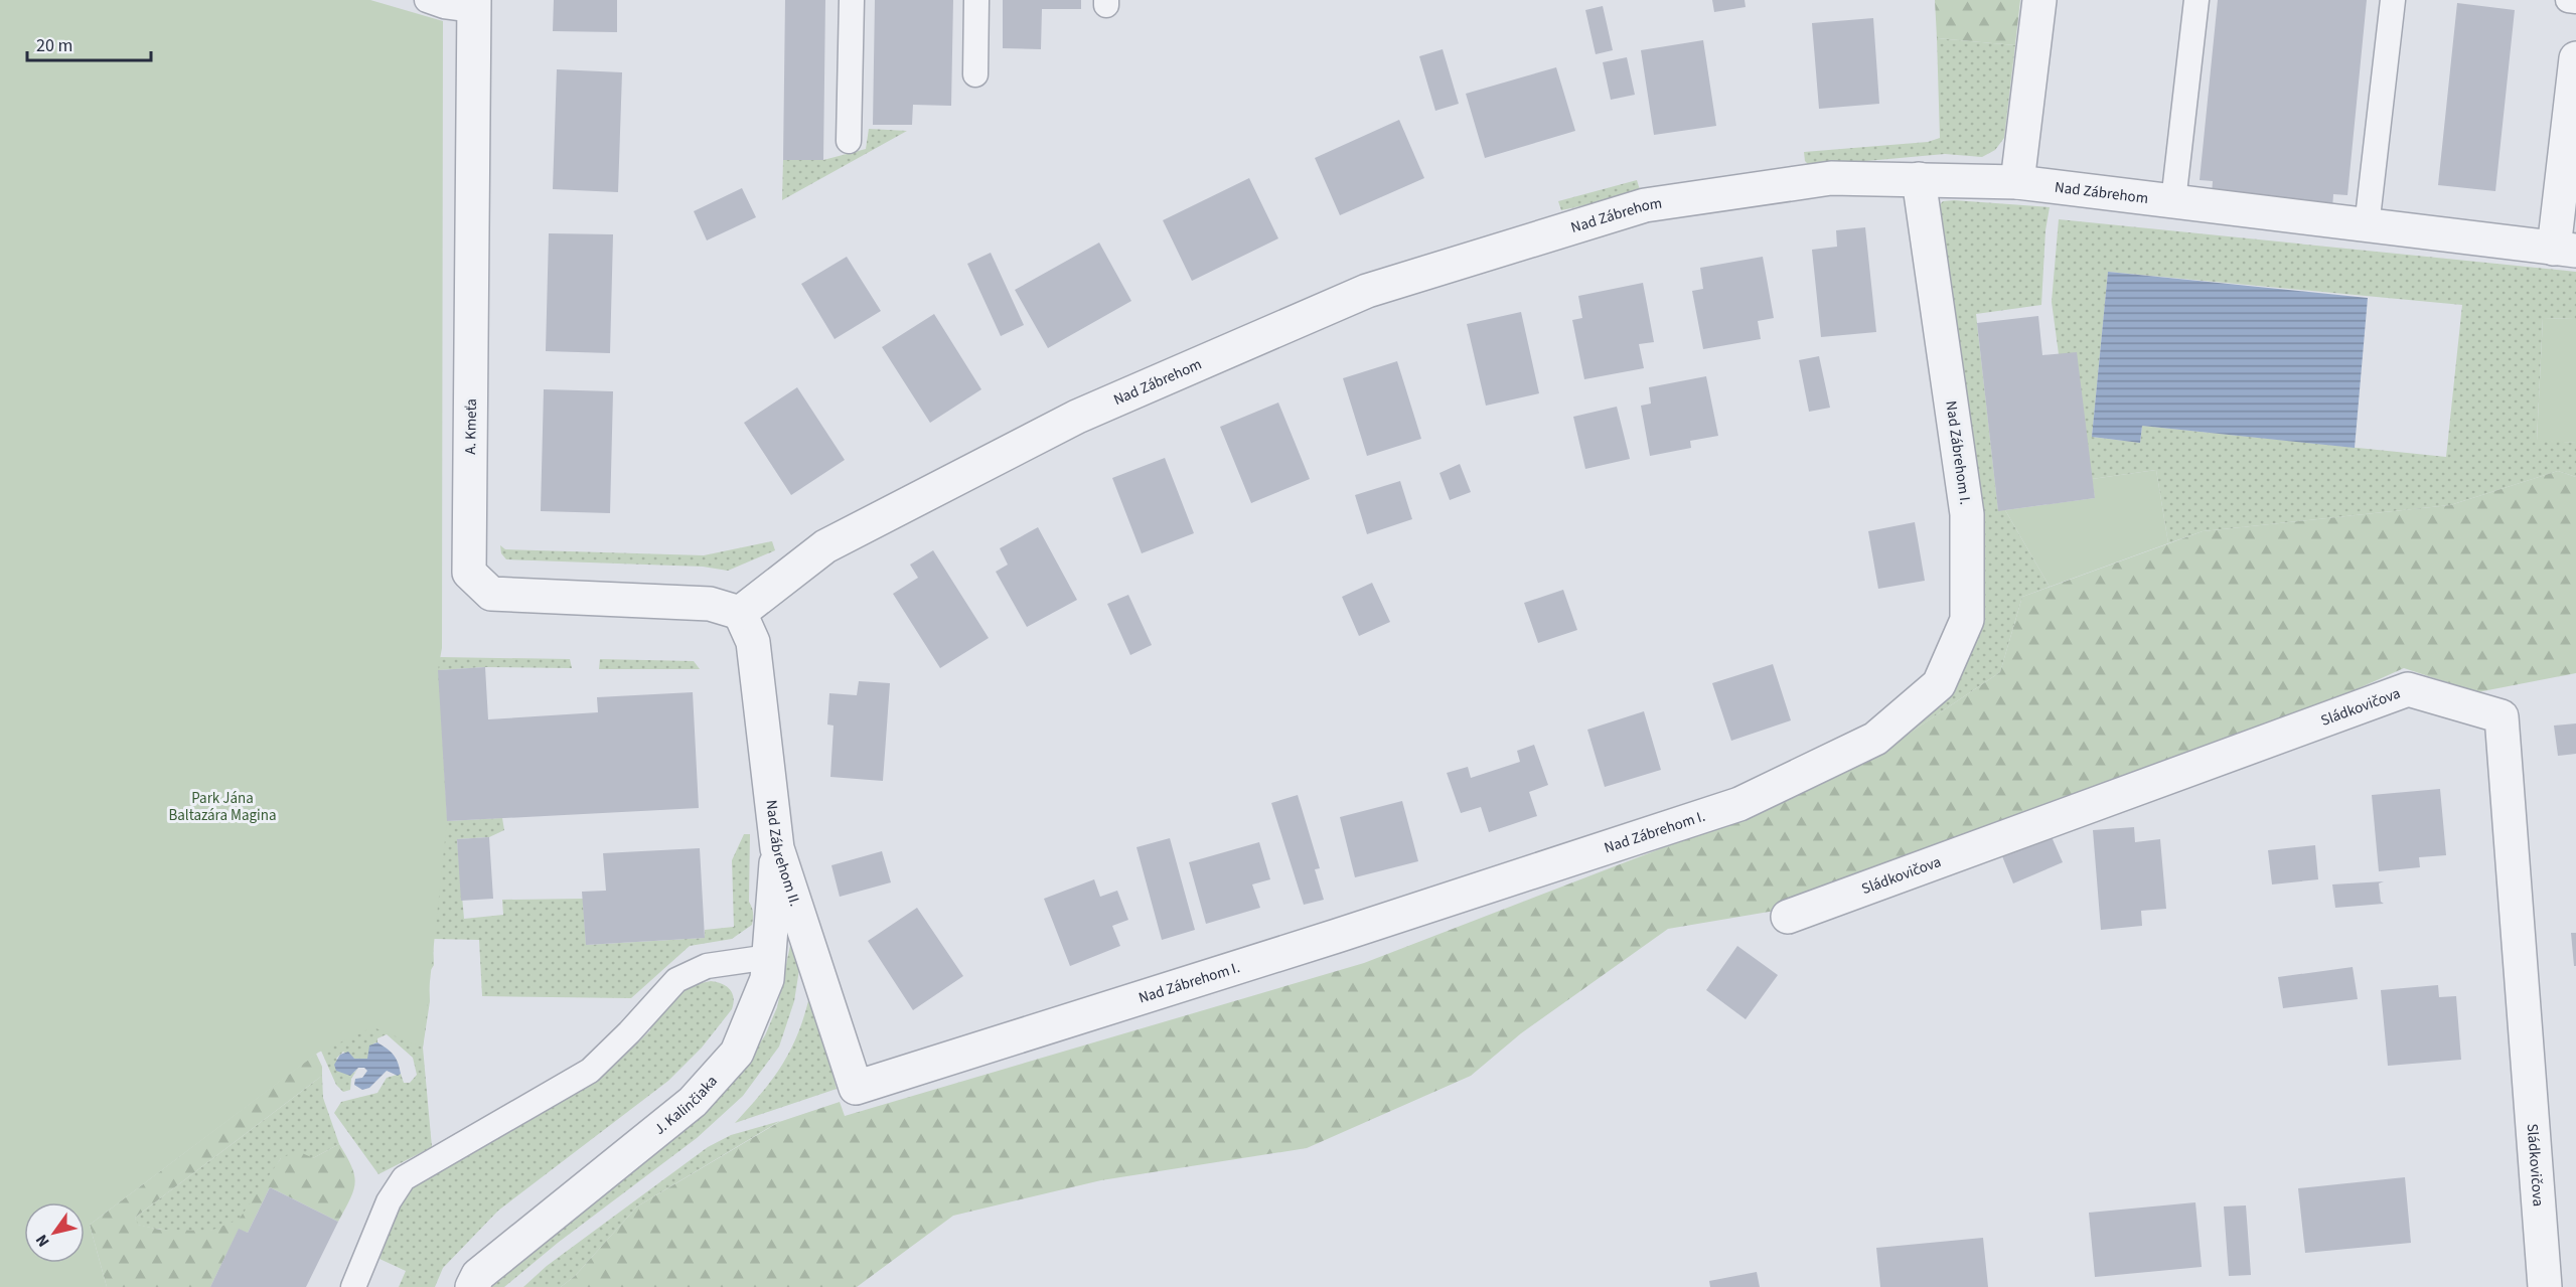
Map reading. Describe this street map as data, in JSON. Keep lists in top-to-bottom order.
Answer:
{
  "streets": {
    "street": [
      "Nad Zábrehom",
      "A. Kmeťa",
      "Nad Zábrehom I.",
      "Sládkovičova",
      "Nad Zábrehom II.",
      "J. Kalinčiaka"
    ]
  },
  "crossings": [
    ["Nad Zábrehom", "A. Kmeťa"],
    ["Nad Zábrehom", "Nad Zábrehom I."],
    ["Nad Zábrehom", "Nad Zábrehom II."],
    ["A. Kmeťa", "Nad Zábrehom II."],
    ["Nad Zábrehom I.", "Nad Zábrehom II."],
    ["Nad Zábrehom II.", "J. Kalinčiaka"]
  ],
  "parks": ["Park Jána Baltazára Magina"],
  "scale_bar": "20 m",
  "north": "bottom left"
}
